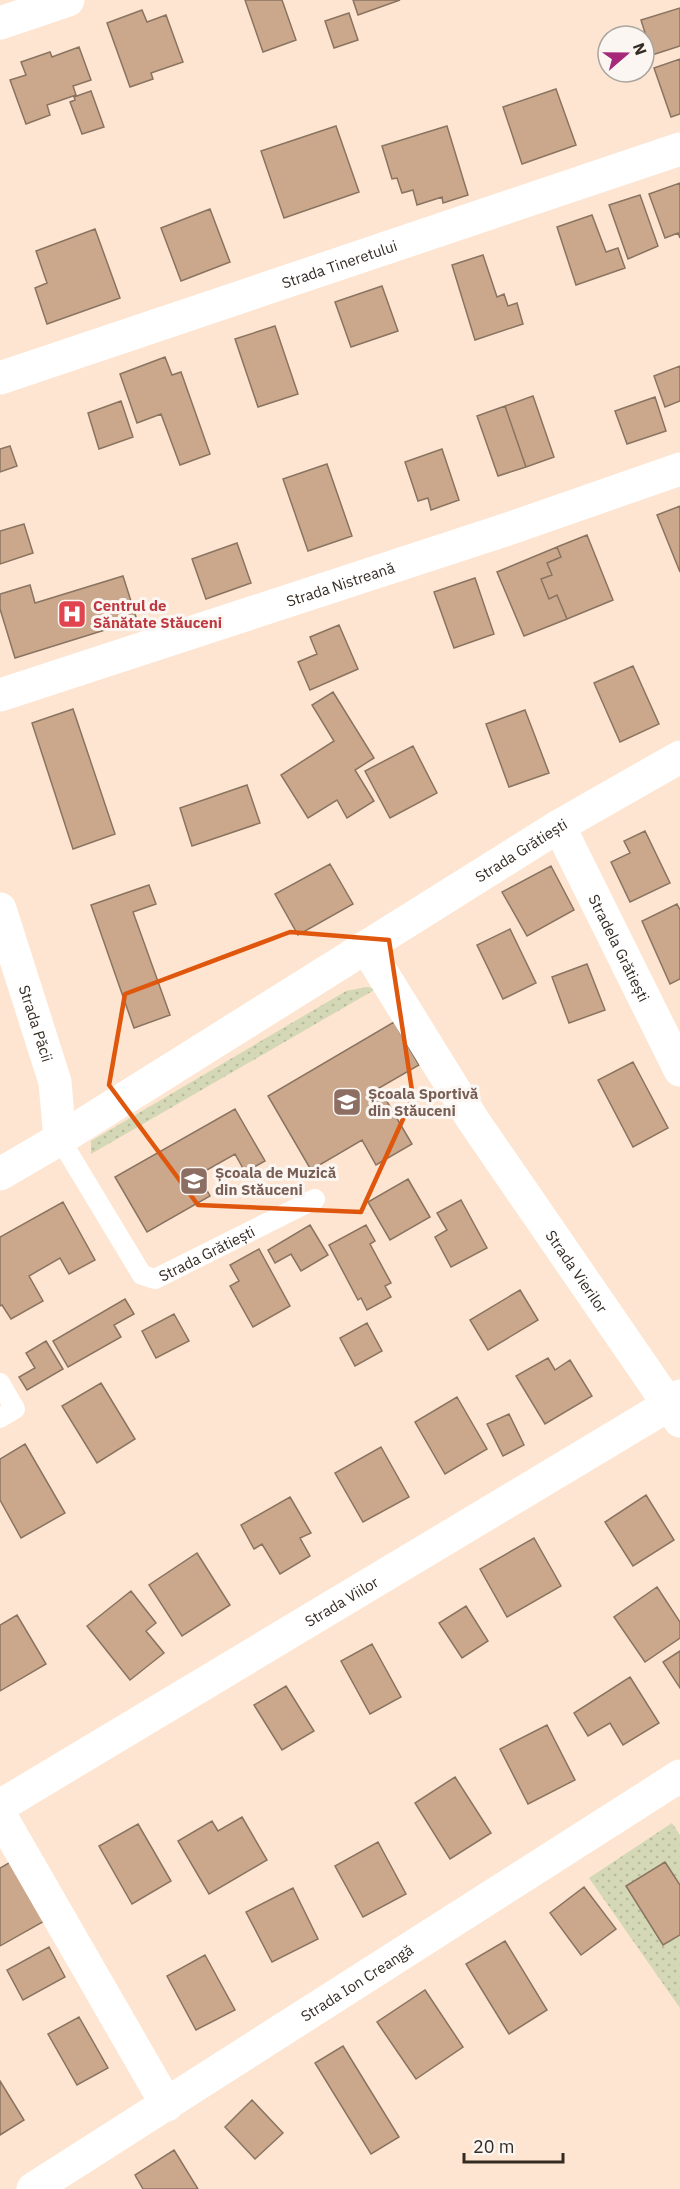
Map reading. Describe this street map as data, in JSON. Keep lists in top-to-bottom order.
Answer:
{
  "streets": {
    "street": [
      "Strada Tineretului",
      "Strada Nistreană",
      "Strada Grătiești",
      "Stradela Grătiești",
      "Strada Păcii",
      "Strada Vierilor",
      "Strada Viilor",
      "Strada Ion Creangă"
    ]
  },
  "crossings": [
    ["Strada Grătiești", "Stradela Grătiești"],
    ["Strada Grătiești", "Strada Păcii"],
    ["Strada Grătiești", "Strada Vierilor"],
    ["Strada Vierilor", "Strada Viilor"]
  ],
  "places": {
    "hospital": ["Centrul de Sănătate Stăuceni"],
    "school or university": ["Școala Sportivă din Stăuceni", "Școala de Muzică din Stăuceni"]
  },
  "scale_bar": "20 m",
  "north": "right"
}
